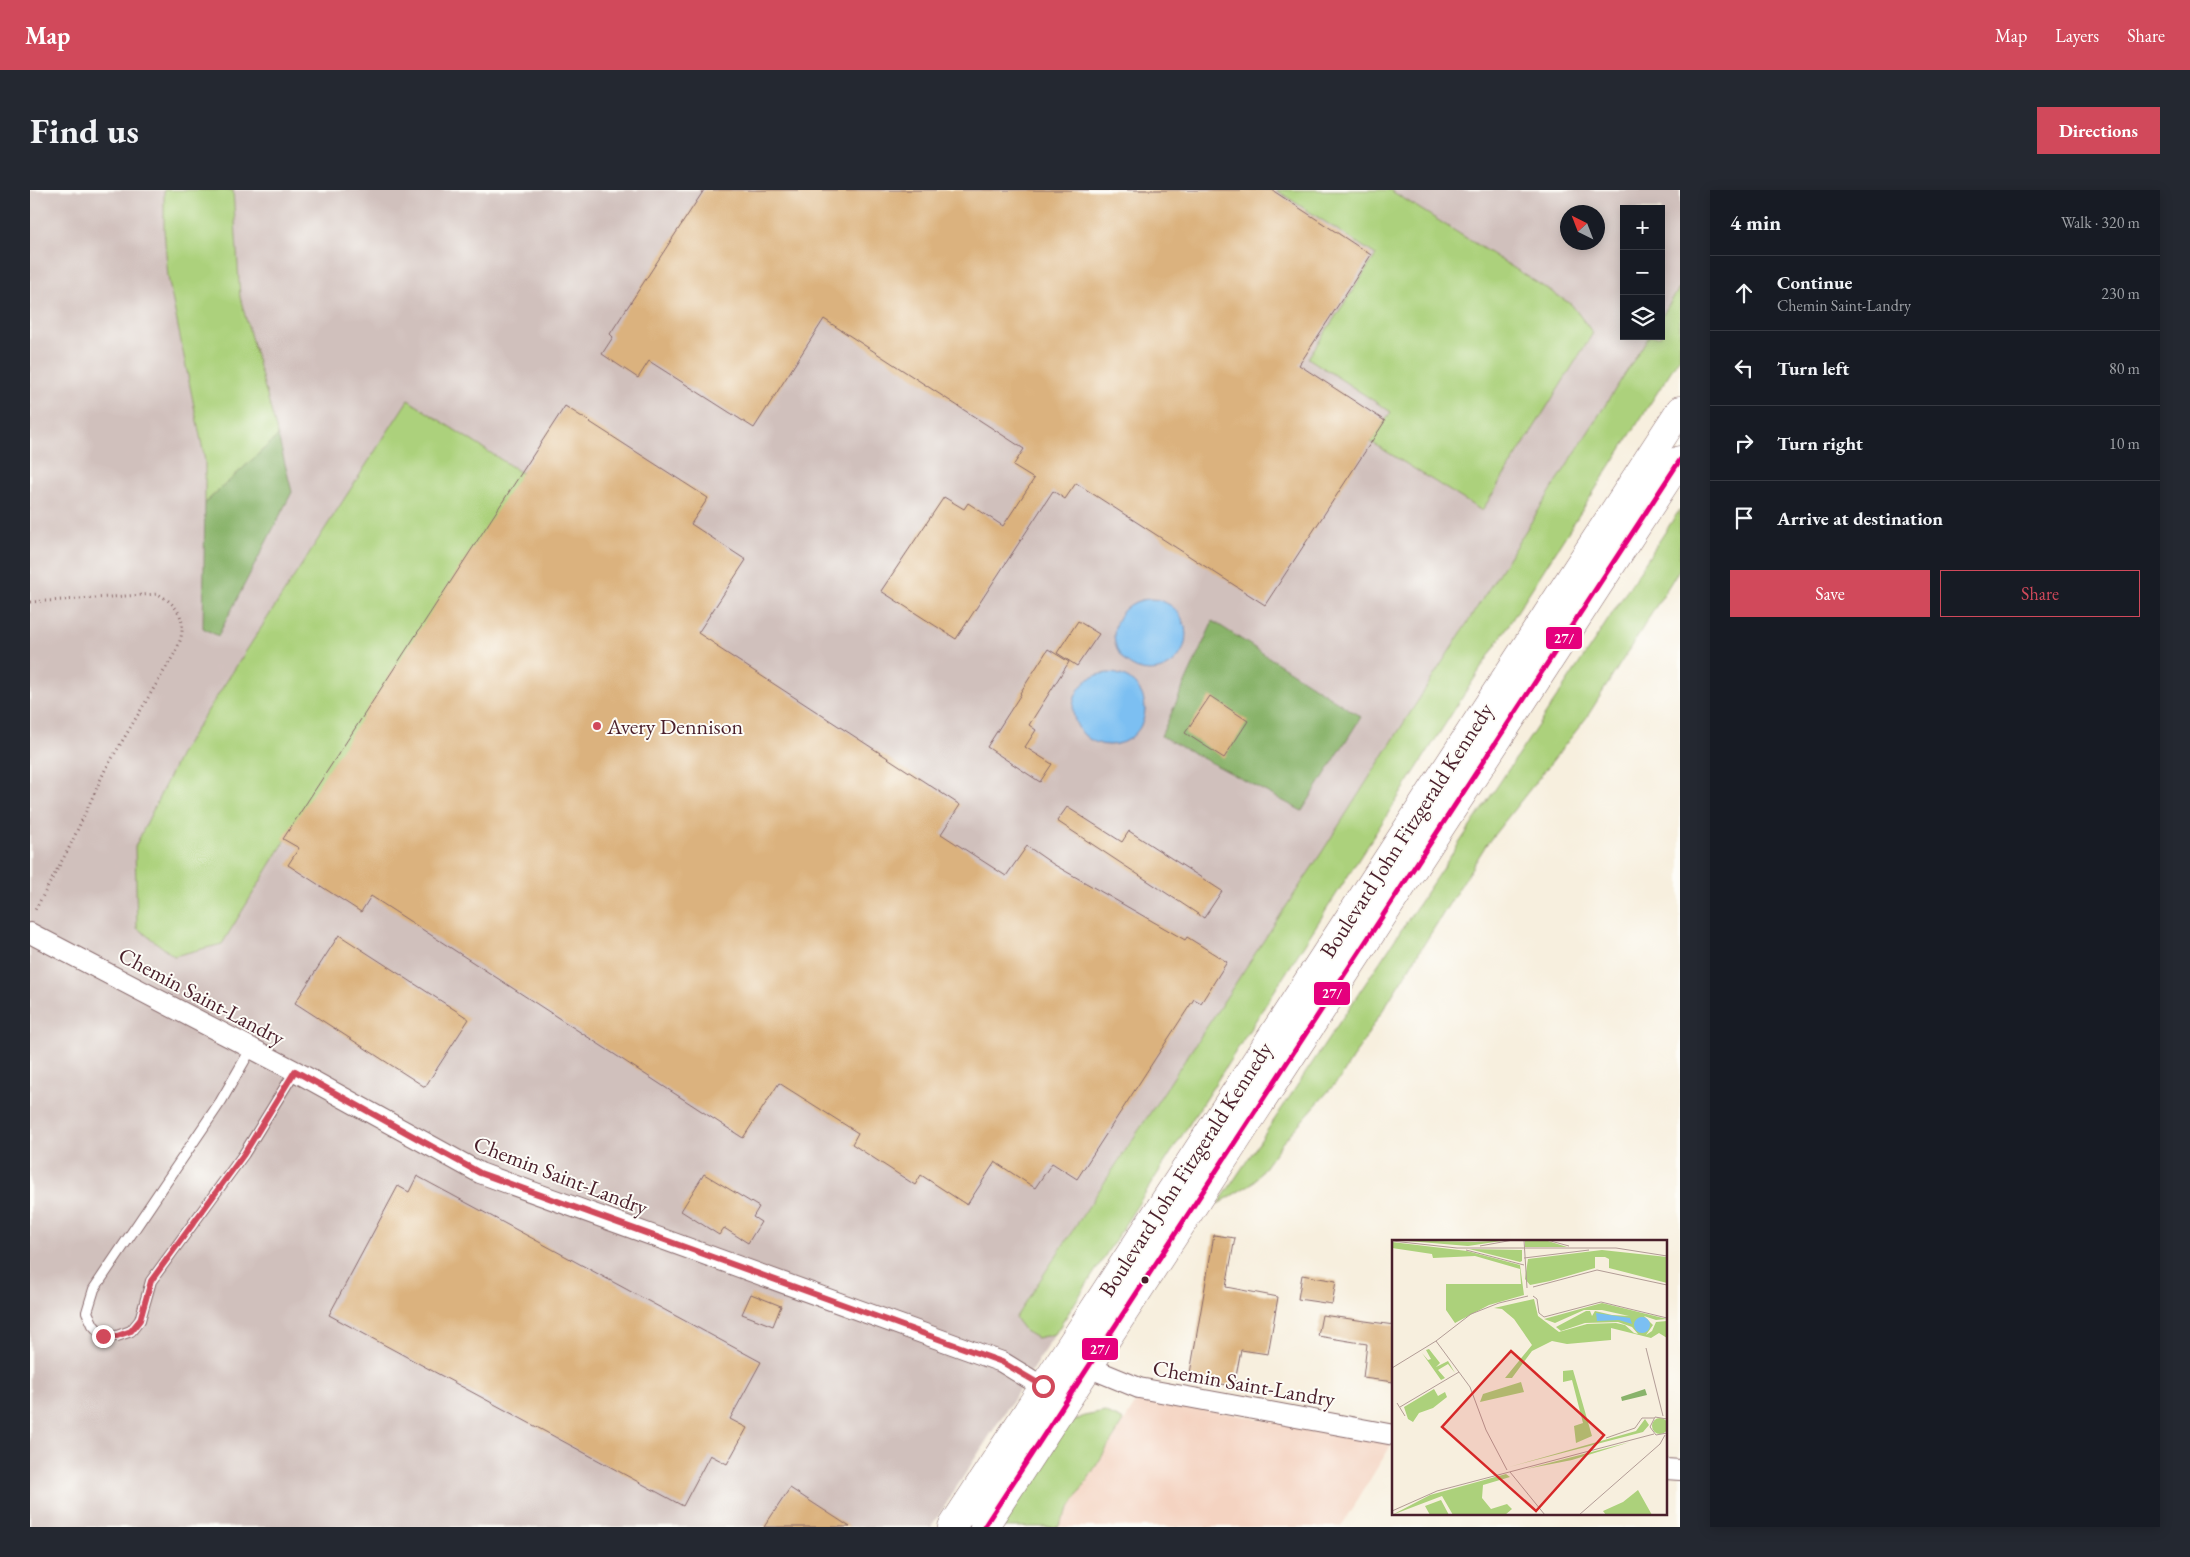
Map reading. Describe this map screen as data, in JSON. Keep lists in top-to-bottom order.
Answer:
{
  "streets": {
    "main road": ["Boulevard John Fitzgerald Kennedy"],
    "street": ["Chemin Saint-Landry"]
  },
  "crossings": [
    ["Boulevard John Fitzgerald Kennedy", "Chemin Saint-Landry"]
  ],
  "places": ["Avery Dennison"],
  "lines": ["transit line 27/"],
  "north": "top left",
  "page": {
    "header": "Map",
    "nav": ["Map", "Layers", "Share"],
    "buttons": [
      "Directions",
      ["Save", "Share"]
    ],
    "title": "Find us",
    "heading": ["4 min", "Walk · 320 m"],
    "map_buttons": ["+", "−"],
    "list": [
      ["Continue", "Chemin Saint-Landry", "230 m"],
      ["Turn left", "80 m"],
      ["Turn right", "10 m"],
      "Arrive at destination"
    ]
  }
}
